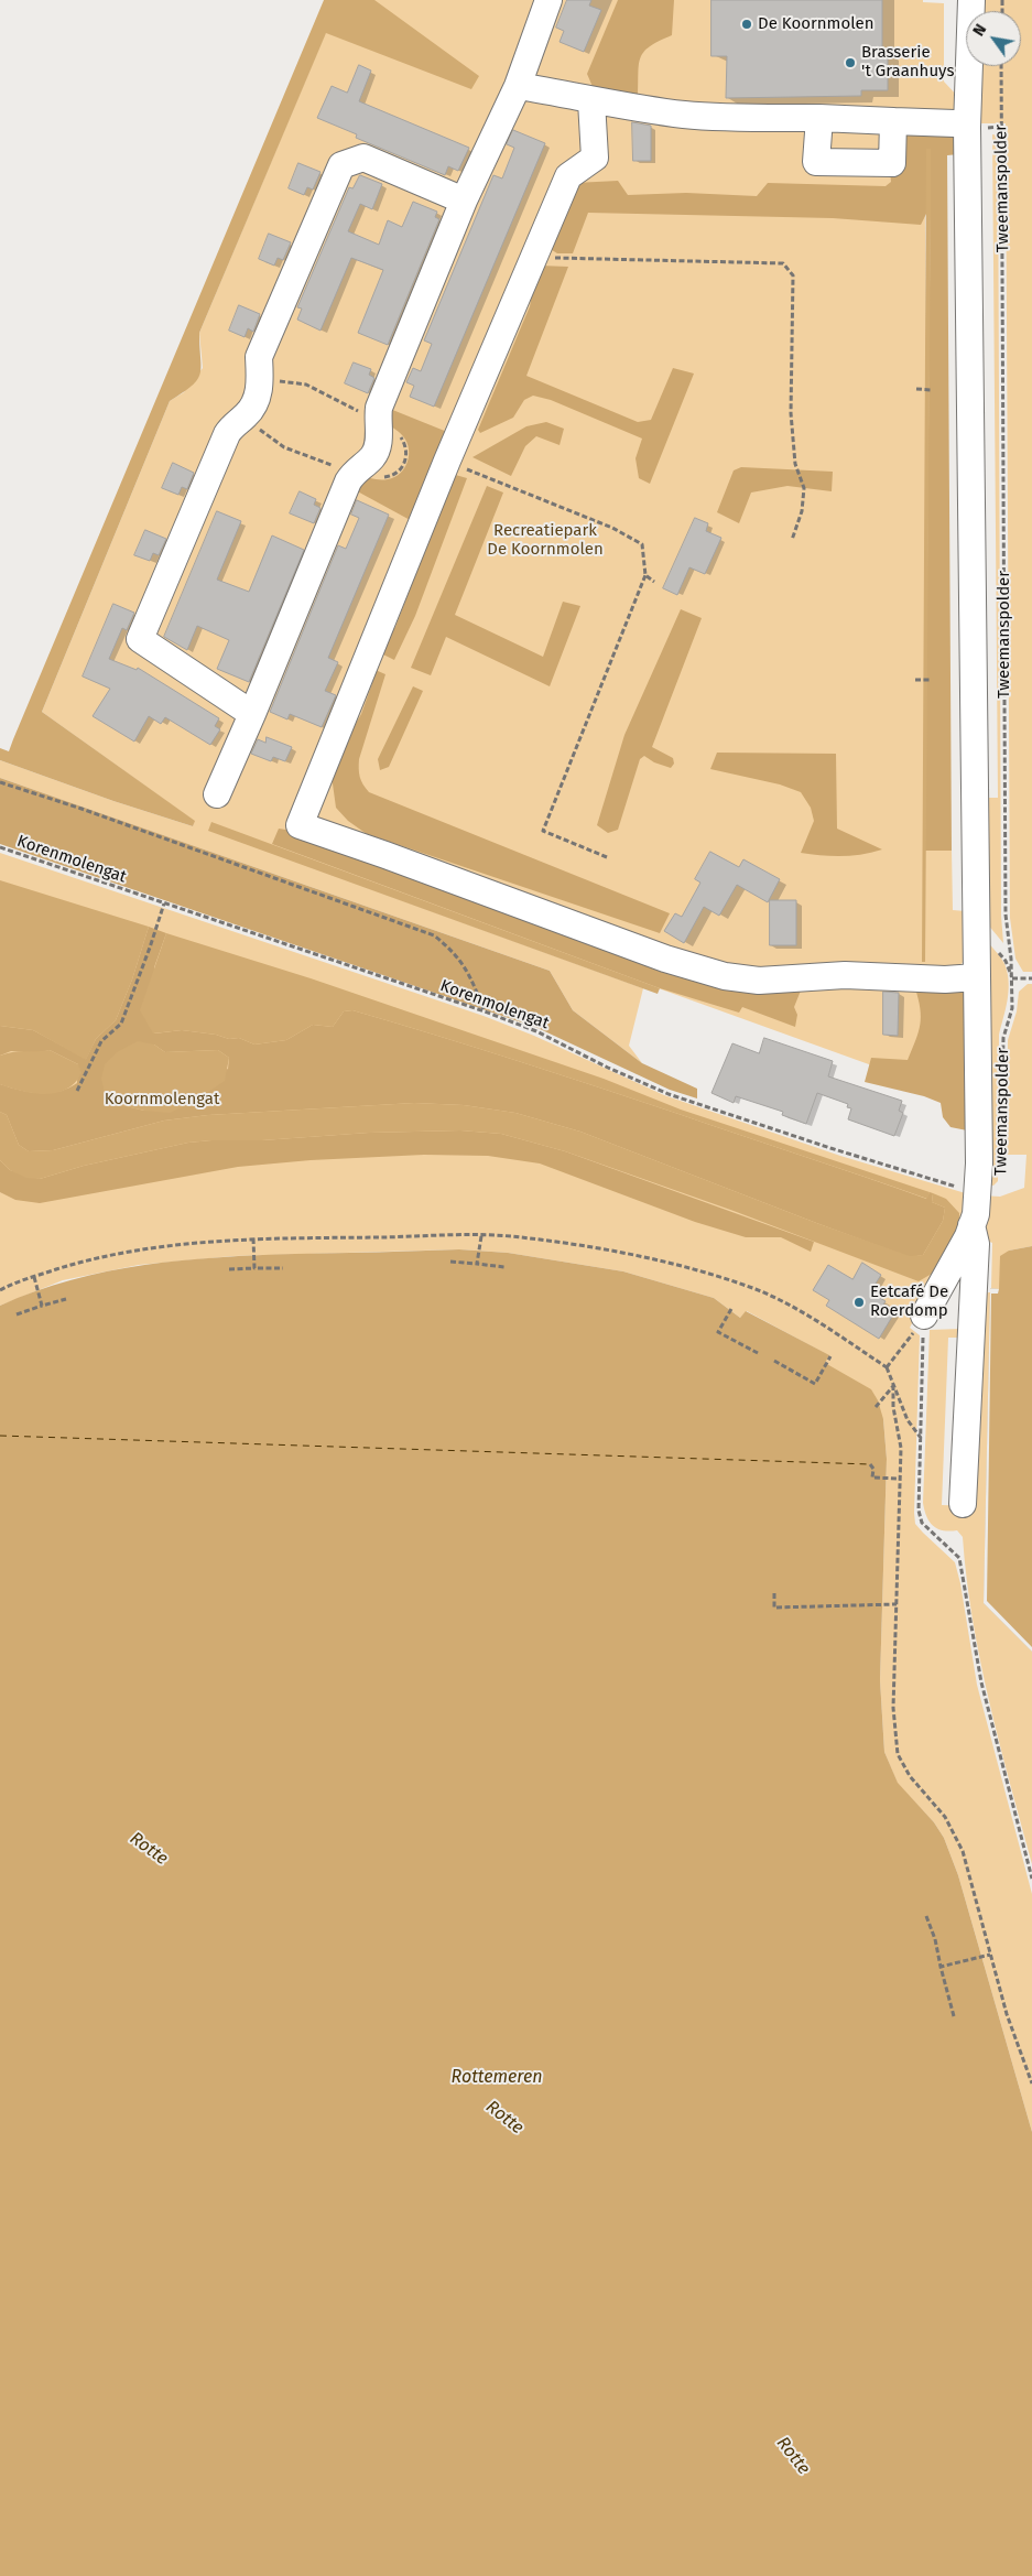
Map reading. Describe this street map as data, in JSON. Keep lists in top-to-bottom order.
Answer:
{
  "streets": {
    "street": ["Tweemanspolder"],
    "path": ["Korenmolengat"]
  },
  "crossings": [
    ["Tweemanspolder", "Korenmolengat"]
  ],
  "water": ["Rotte", "Rottemeren"],
  "parks": ["Recreatiepark De Koornmolen", "Koornmolengat"],
  "places": ["De Koornmolen", "Brasserie 't Graanhuys", "Eetcafé De Roerdomp"],
  "north": "top left"
}
